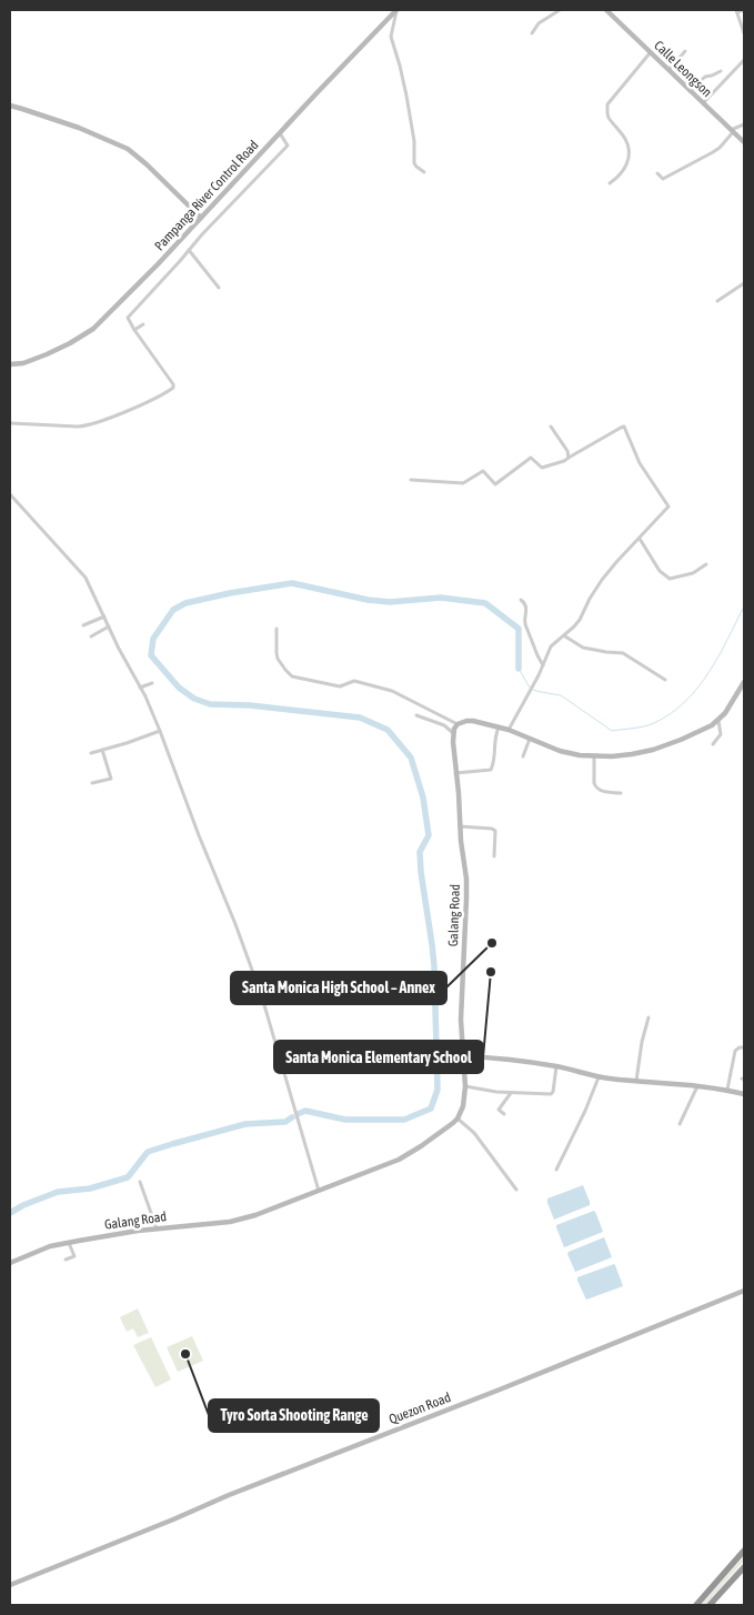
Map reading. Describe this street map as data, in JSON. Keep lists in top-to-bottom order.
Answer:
{
  "streets": {
    "street": [
      "Calle Leongson",
      "Pampanga River Control Road",
      "Galang Road",
      "Quezon Road"
    ]
  },
  "places": ["Santa Monica High School – Annex", "Santa Monica Elementary School", "Tyro Sorta Shooting Range"]
}
